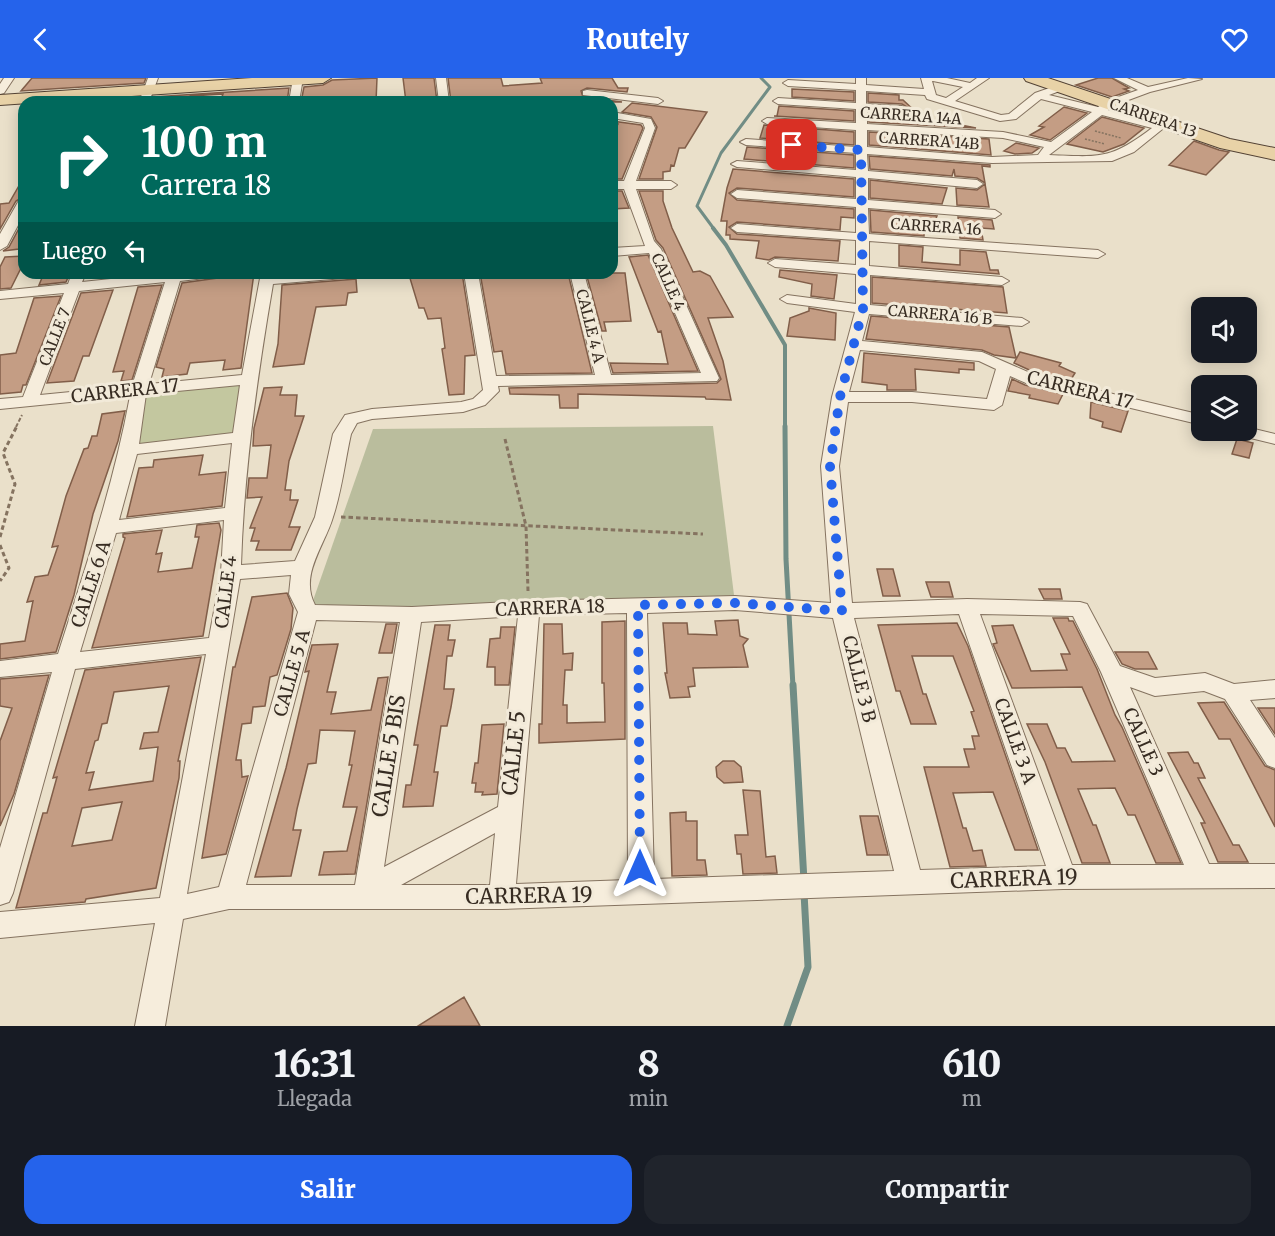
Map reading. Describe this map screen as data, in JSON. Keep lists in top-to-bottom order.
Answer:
{
  "streets": {
    "main road": ["CARRERA 13"],
    "street": [
      "CARRERA 14A",
      "CARRERA 14B",
      "CARRERA 16",
      "CALLE 4",
      "CARRERA 16 B",
      "CALLE 4 A",
      "CALLE 7",
      "CARRERA 17",
      "CALLE 6 A",
      "CARRERA 18",
      "CALLE 5 A",
      "CALLE 3 B",
      "CALLE 3 A",
      "CALLE 3",
      "CALLE 5",
      "CALLE 5 BIS",
      "CARRERA 19"
    ]
  },
  "crossings": [
    ["CARRERA 14A", "CALLE 3 B"],
    ["CARRERA 14B", "CALLE 3 B"],
    ["CARRERA 16", "CALLE 3 B"],
    ["CALLE 4", "CALLE 4 A"],
    ["CALLE 4", "CARRERA 17"],
    ["CALLE 4", "CARRERA 19"],
    ["CARRERA 16 B", "CALLE 3 B"],
    ["CALLE 7", "CARRERA 17"],
    ["CARRERA 17", "CALLE 6 A"],
    ["CARRERA 17", "CALLE 3 B"],
    ["CARRERA 18", "CALLE 5 A"],
    ["CARRERA 18", "CALLE 3 B"],
    ["CARRERA 18", "CALLE 3 A"],
    ["CARRERA 18", "CALLE 3"],
    ["CARRERA 18", "CALLE 5"],
    ["CARRERA 18", "CALLE 5 BIS"],
    ["CALLE 5 A", "CARRERA 19"],
    ["CALLE 3 B", "CARRERA 19"],
    ["CALLE 3 A", "CARRERA 19"],
    ["CALLE 3", "CARRERA 19"],
    ["CALLE 5", "CARRERA 19"],
    ["CALLE 5 BIS", "CARRERA 19"]
  ],
  "page": {
    "header": "Routely",
    "turn": ["100 m", "Carrera 18"],
    "then": "Luego",
    "eta": [
      "16:31",
      "Llegada",
      "8",
      "min",
      "610",
      "m"
    ],
    "buttons": ["Salir", "Compartir"]
  }
}
